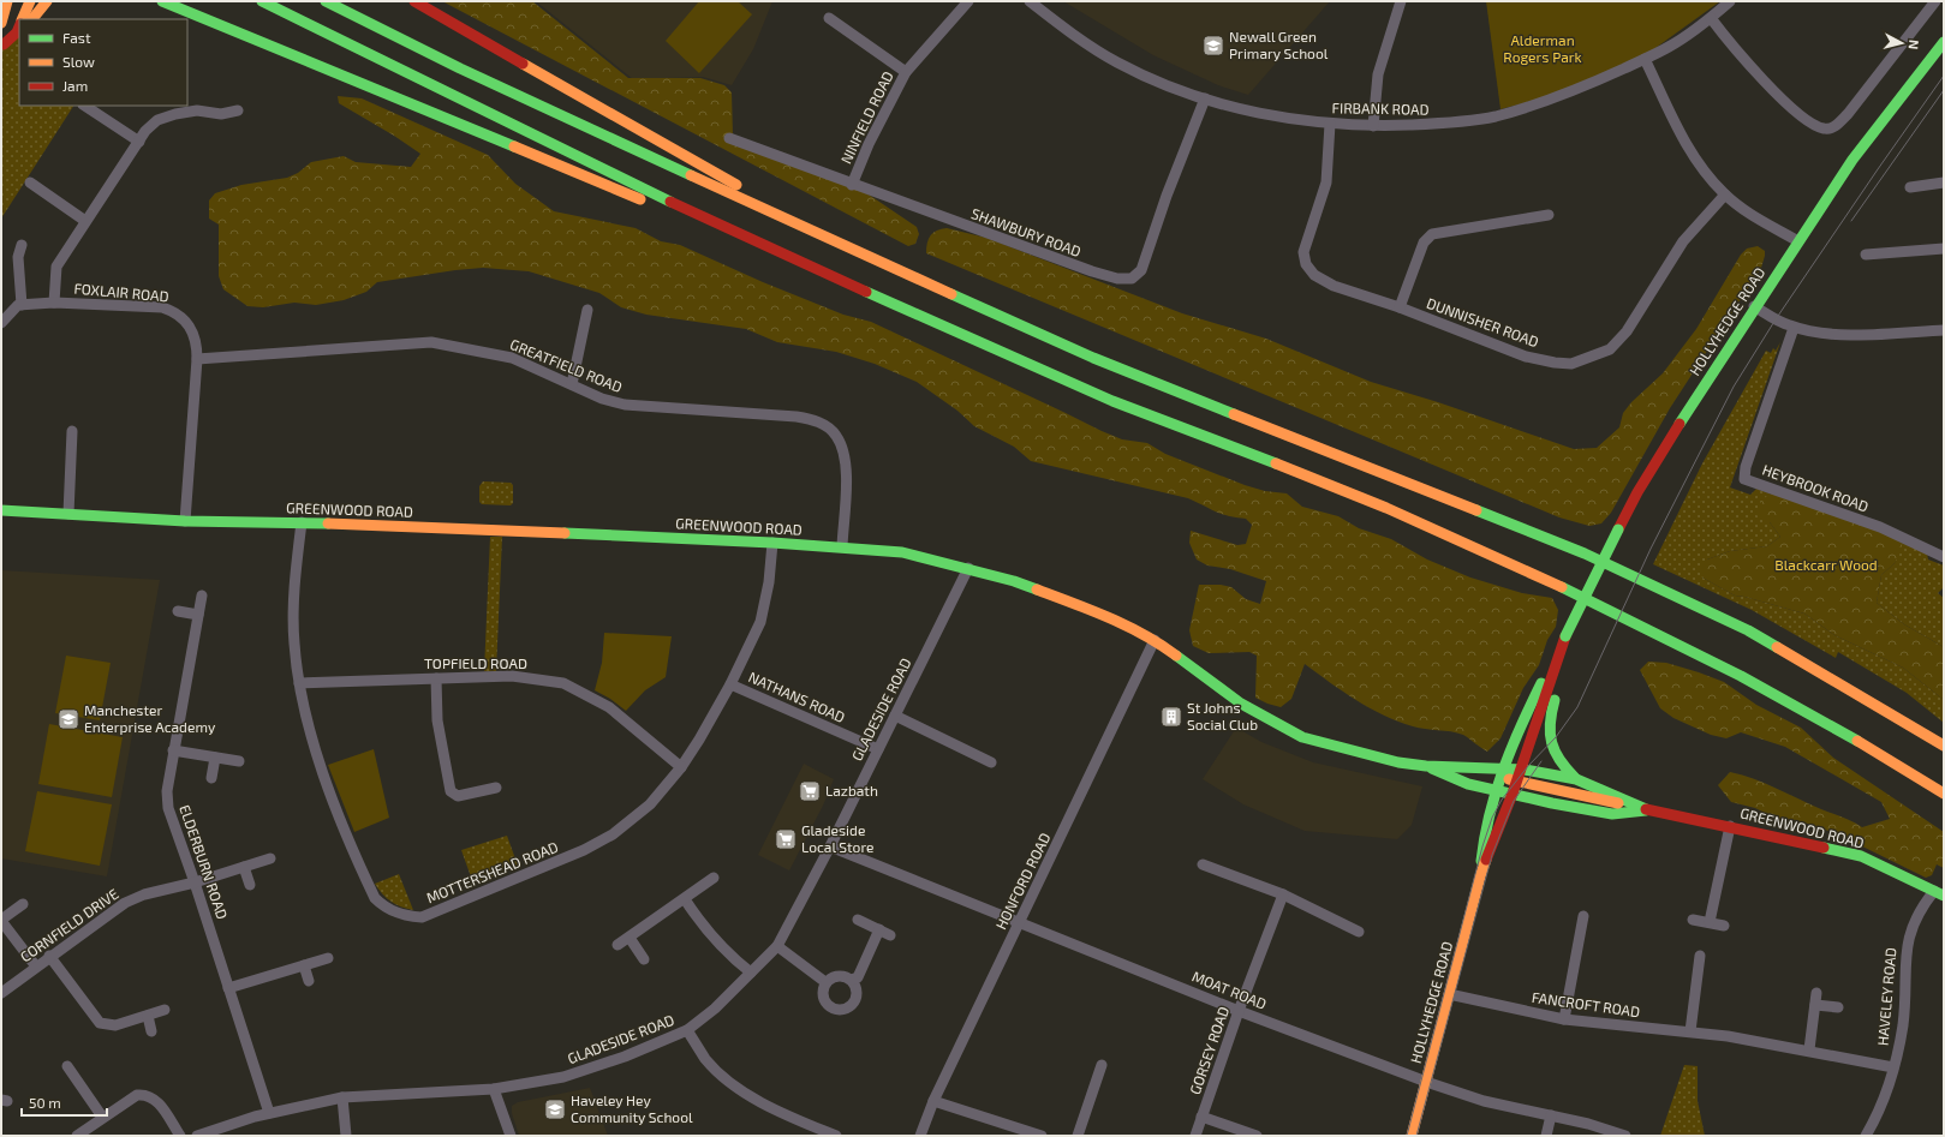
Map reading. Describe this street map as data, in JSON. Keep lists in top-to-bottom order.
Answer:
{
  "streets": {
    "main road": ["HOLLYHEDGE ROAD", "GREENWOOD ROAD"],
    "street": [
      "FIRBANK ROAD",
      "NINFIELD ROAD",
      "SHAWBURY ROAD",
      "FOXLAIR ROAD",
      "DUNNISHER ROAD",
      "GREATFIELD ROAD",
      "HEYBROOK ROAD",
      "TOPFIELD ROAD",
      "NATHANS ROAD",
      "GLADESIDE ROAD",
      "ELDERBURN ROAD",
      "MOTTERSHEAD ROAD",
      "HONFORD ROAD",
      "CORNFIELD DRIVE",
      "MOAT ROAD",
      "HAVELEY ROAD",
      "FANCROFT ROAD",
      "GORSEY ROAD"
    ]
  },
  "crossings": [
    ["FIRBANK ROAD", "SHAWBURY ROAD"],
    ["FIRBANK ROAD", "DUNNISHER ROAD"],
    ["NINFIELD ROAD", "SHAWBURY ROAD"],
    ["FOXLAIR ROAD", "GREATFIELD ROAD"],
    ["FOXLAIR ROAD", "GREENWOOD ROAD"],
    ["HOLLYHEDGE ROAD", "GREENWOOD ROAD"],
    ["HOLLYHEDGE ROAD", "MOAT ROAD"],
    ["HOLLYHEDGE ROAD", "FANCROFT ROAD"],
    ["GREATFIELD ROAD", "GREENWOOD ROAD"],
    ["GREENWOOD ROAD", "GLADESIDE ROAD"],
    ["GREENWOOD ROAD", "MOTTERSHEAD ROAD"],
    ["GREENWOOD ROAD", "HONFORD ROAD"],
    ["GREENWOOD ROAD", "HAVELEY ROAD"],
    ["TOPFIELD ROAD", "MOTTERSHEAD ROAD"],
    ["NATHANS ROAD", "GLADESIDE ROAD"],
    ["NATHANS ROAD", "MOTTERSHEAD ROAD"],
    ["GLADESIDE ROAD", "ELDERBURN ROAD"],
    ["GLADESIDE ROAD", "MOAT ROAD"],
    ["ELDERBURN ROAD", "CORNFIELD DRIVE"],
    ["HONFORD ROAD", "MOAT ROAD"],
    ["MOAT ROAD", "GORSEY ROAD"],
    ["HAVELEY ROAD", "FANCROFT ROAD"]
  ],
  "parks": ["Alderman Rogers Park", "Blackcarr Wood"],
  "places": {
    "school or university": ["Newall Green Primary School", "Manchester Enterprise Academy", "Haveley Hey Community School"],
    "building": ["St Johns Social Club"],
    "supermarket": ["Lazbath", "Gladeside Local Store"]
  },
  "legend": ["Fast", "Slow", "Jam"],
  "scale_bar": "50 m",
  "north": "right"
}
